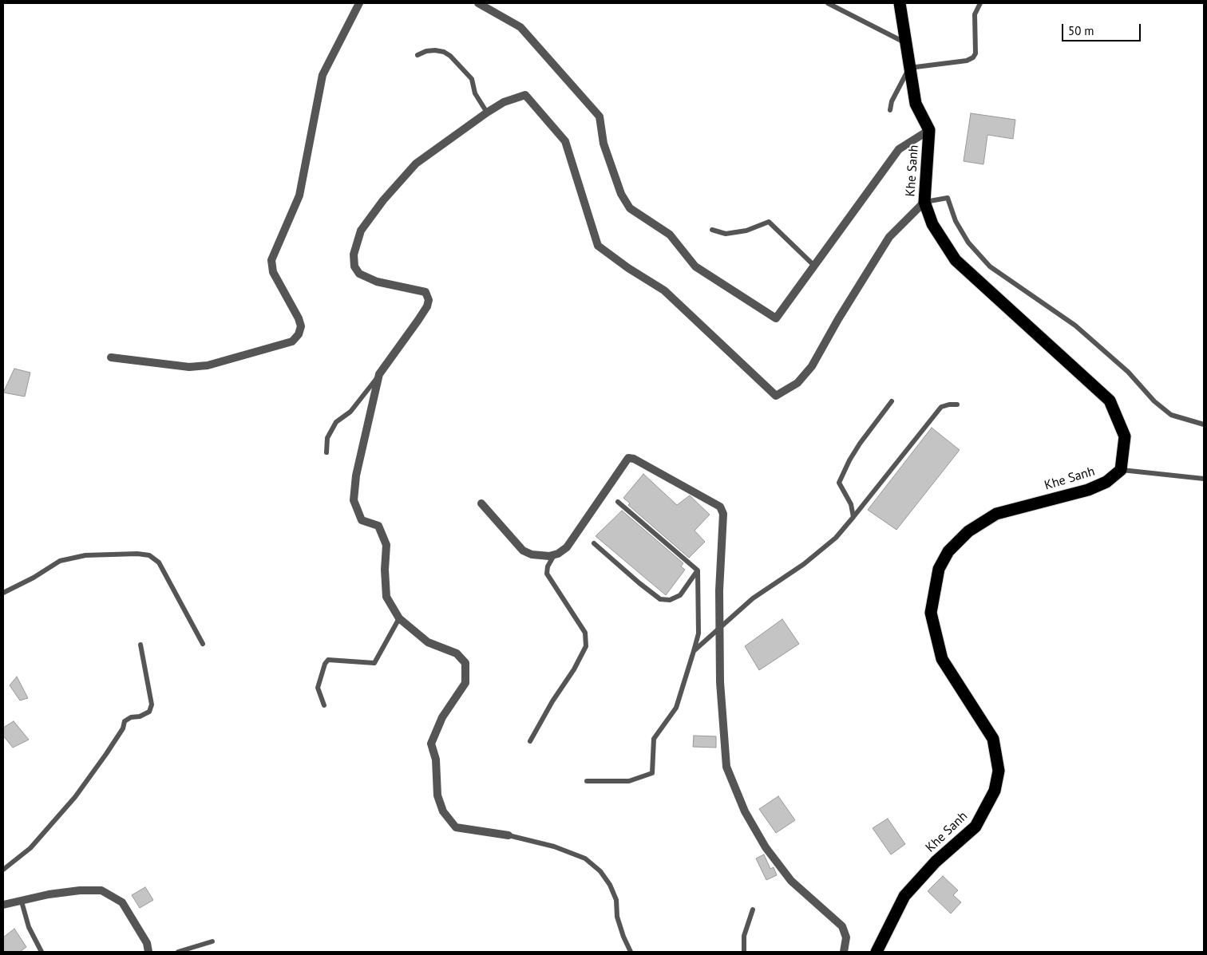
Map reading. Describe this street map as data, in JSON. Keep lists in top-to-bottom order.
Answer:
{
  "streets": {
    "highway": ["Khe Sanh"]
  },
  "scale_bar": "50 m"
}
